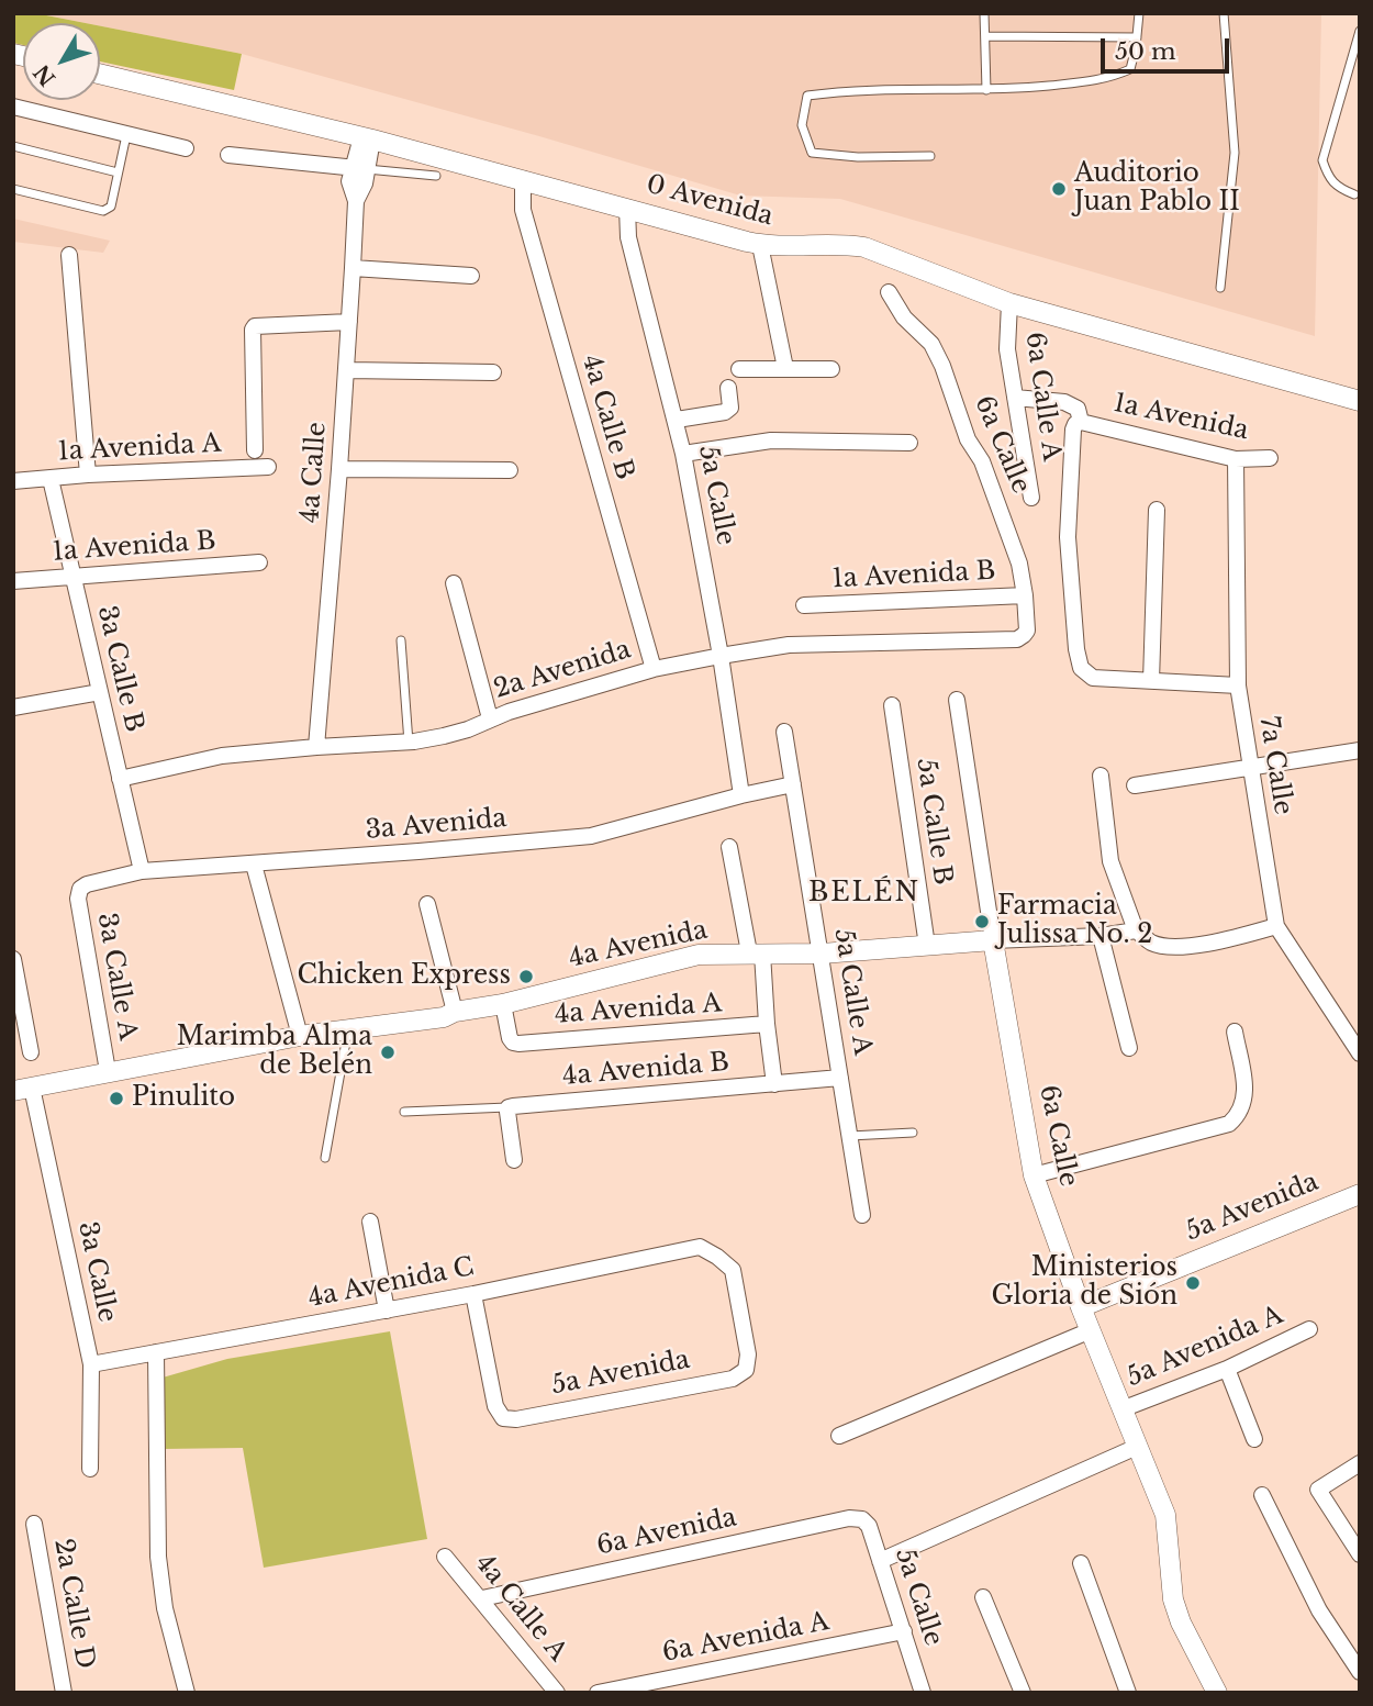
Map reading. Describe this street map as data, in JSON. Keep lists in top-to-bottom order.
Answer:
{
  "streets": {
    "street": [
      "0 Avenida",
      "6a Calle A",
      "4a Calle B",
      "1a Avenida",
      "6a Calle",
      "1a Avenida A",
      "4a Calle",
      "5a Calle",
      "1a Avenida B",
      "3a Calle B",
      "2a Avenida",
      "7a Calle",
      "5a Calle B",
      "3a Avenida",
      "4a Avenida",
      "3a Calle A",
      "5a Calle A",
      "4a Avenida A",
      "4a Avenida B",
      "5a Avenida",
      "3a Calle",
      "4a Avenida C",
      "5a Avenida A",
      "6a Avenida",
      "2a Calle D",
      "4a Calle A",
      "6a Avenida A"
    ]
  },
  "crossings": [
    ["0 Avenida", "6a Calle A"],
    ["0 Avenida", "4a Calle B"],
    ["0 Avenida", "4a Calle"],
    ["0 Avenida", "5a Calle"],
    ["4a Calle B", "2a Avenida"],
    ["1a Avenida", "7a Calle"],
    ["6a Calle", "1a Avenida B"],
    ["6a Calle", "2a Avenida"],
    ["6a Calle", "4a Avenida"],
    ["6a Calle", "5a Avenida"],
    ["6a Calle", "5a Avenida A"],
    ["1a Avenida A", "3a Calle B"],
    ["4a Calle", "2a Avenida"],
    ["5a Calle", "2a Avenida"],
    ["5a Calle", "3a Avenida"],
    ["5a Calle", "6a Avenida"],
    ["5a Calle", "6a Avenida A"],
    ["1a Avenida B", "3a Calle B"],
    ["3a Calle B", "2a Avenida"],
    ["3a Calle B", "3a Avenida"],
    ["5a Calle B", "4a Avenida"],
    ["3a Avenida", "3a Calle A"],
    ["3a Avenida", "5a Calle A"],
    ["4a Avenida", "3a Calle A"],
    ["4a Avenida", "5a Calle A"],
    ["4a Avenida", "4a Avenida A"],
    ["4a Avenida", "3a Calle"],
    ["5a Calle A", "4a Avenida B"],
    ["5a Avenida", "4a Avenida C"],
    ["3a Calle", "4a Avenida C"],
    ["6a Avenida", "4a Calle A"]
  ],
  "districts": ["BELÉN"],
  "places": [
    "Auditorio Juan Pablo II",
    "Farmacia Julissa No. 2",
    "Chicken Express",
    "Marimba Alma de Belén",
    "Pinulito",
    "Ministerios Gloria de Sión"
  ],
  "scale_bar": "50 m",
  "north": "bottom left"
}
